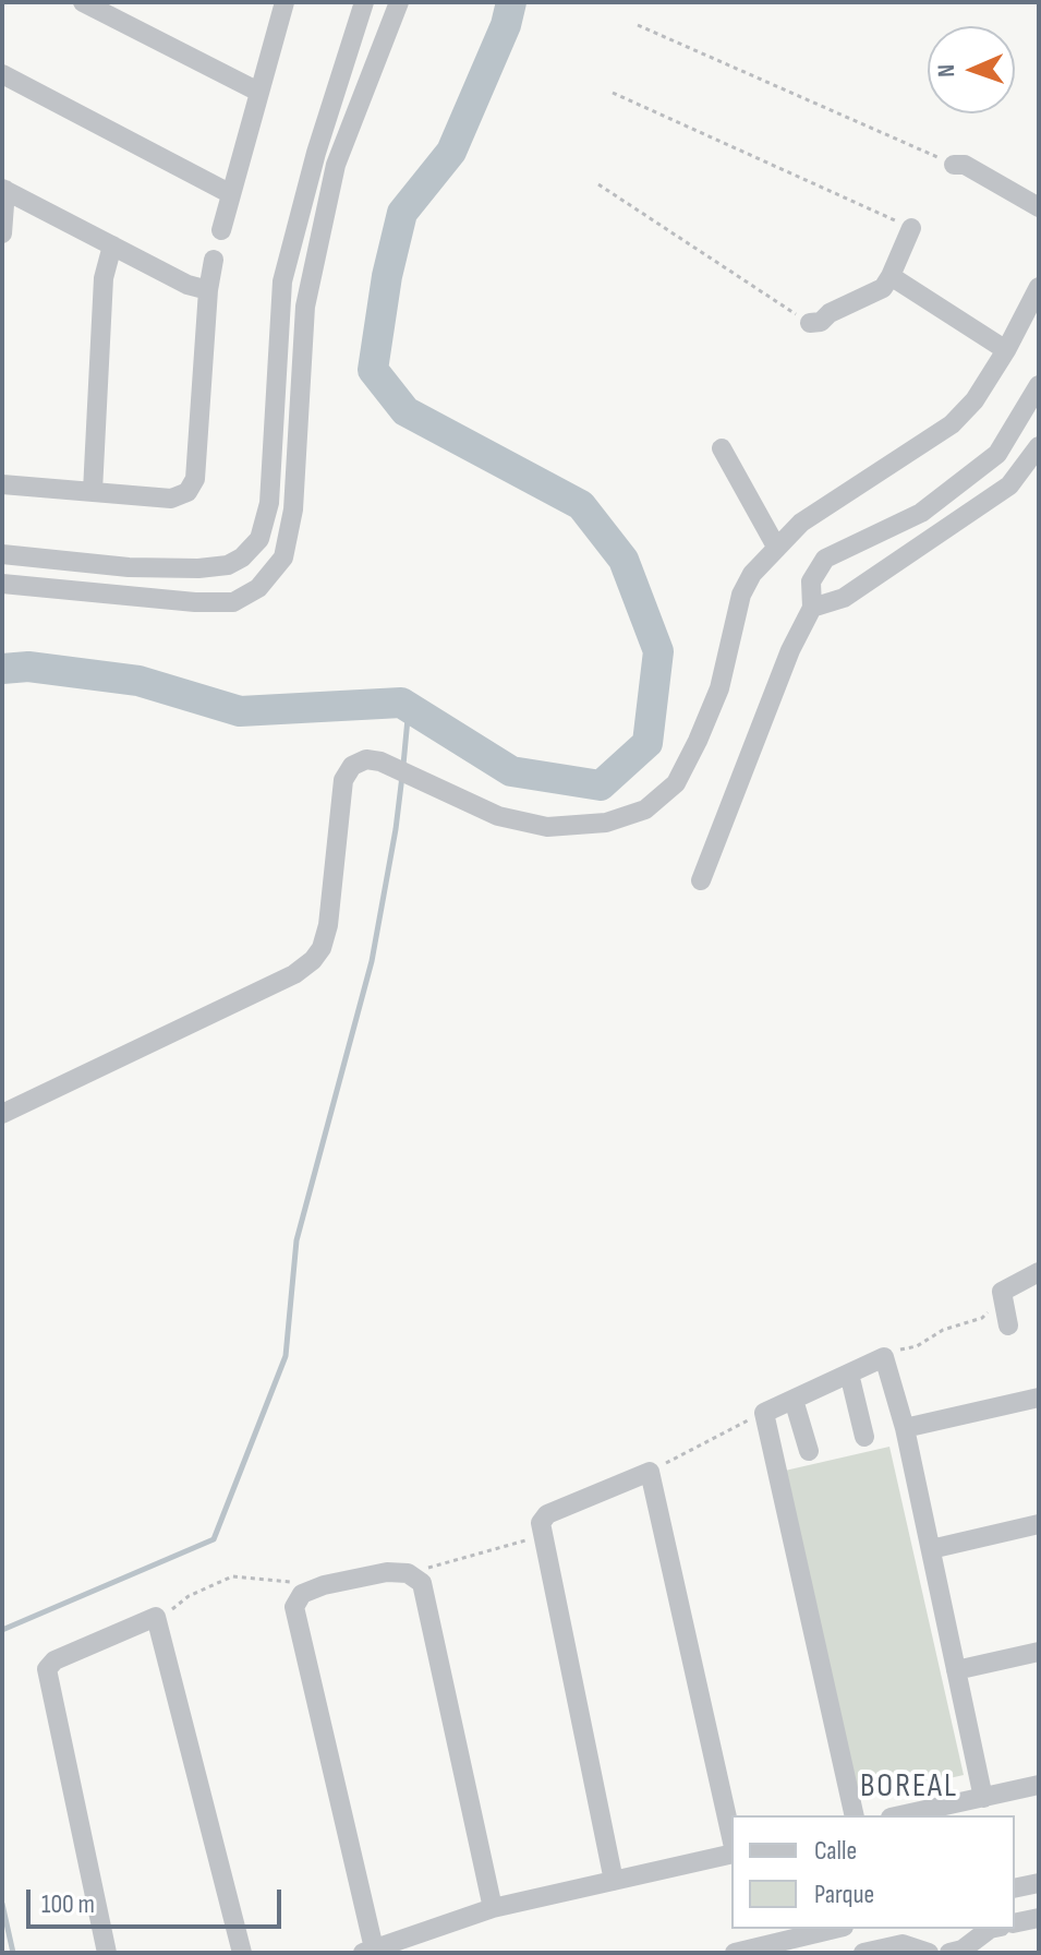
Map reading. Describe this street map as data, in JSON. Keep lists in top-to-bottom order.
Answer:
{
  "districts": ["BOREAL"],
  "legend": ["Calle", "Parque"],
  "scale_bar": "100 m",
  "north": "left"
}
